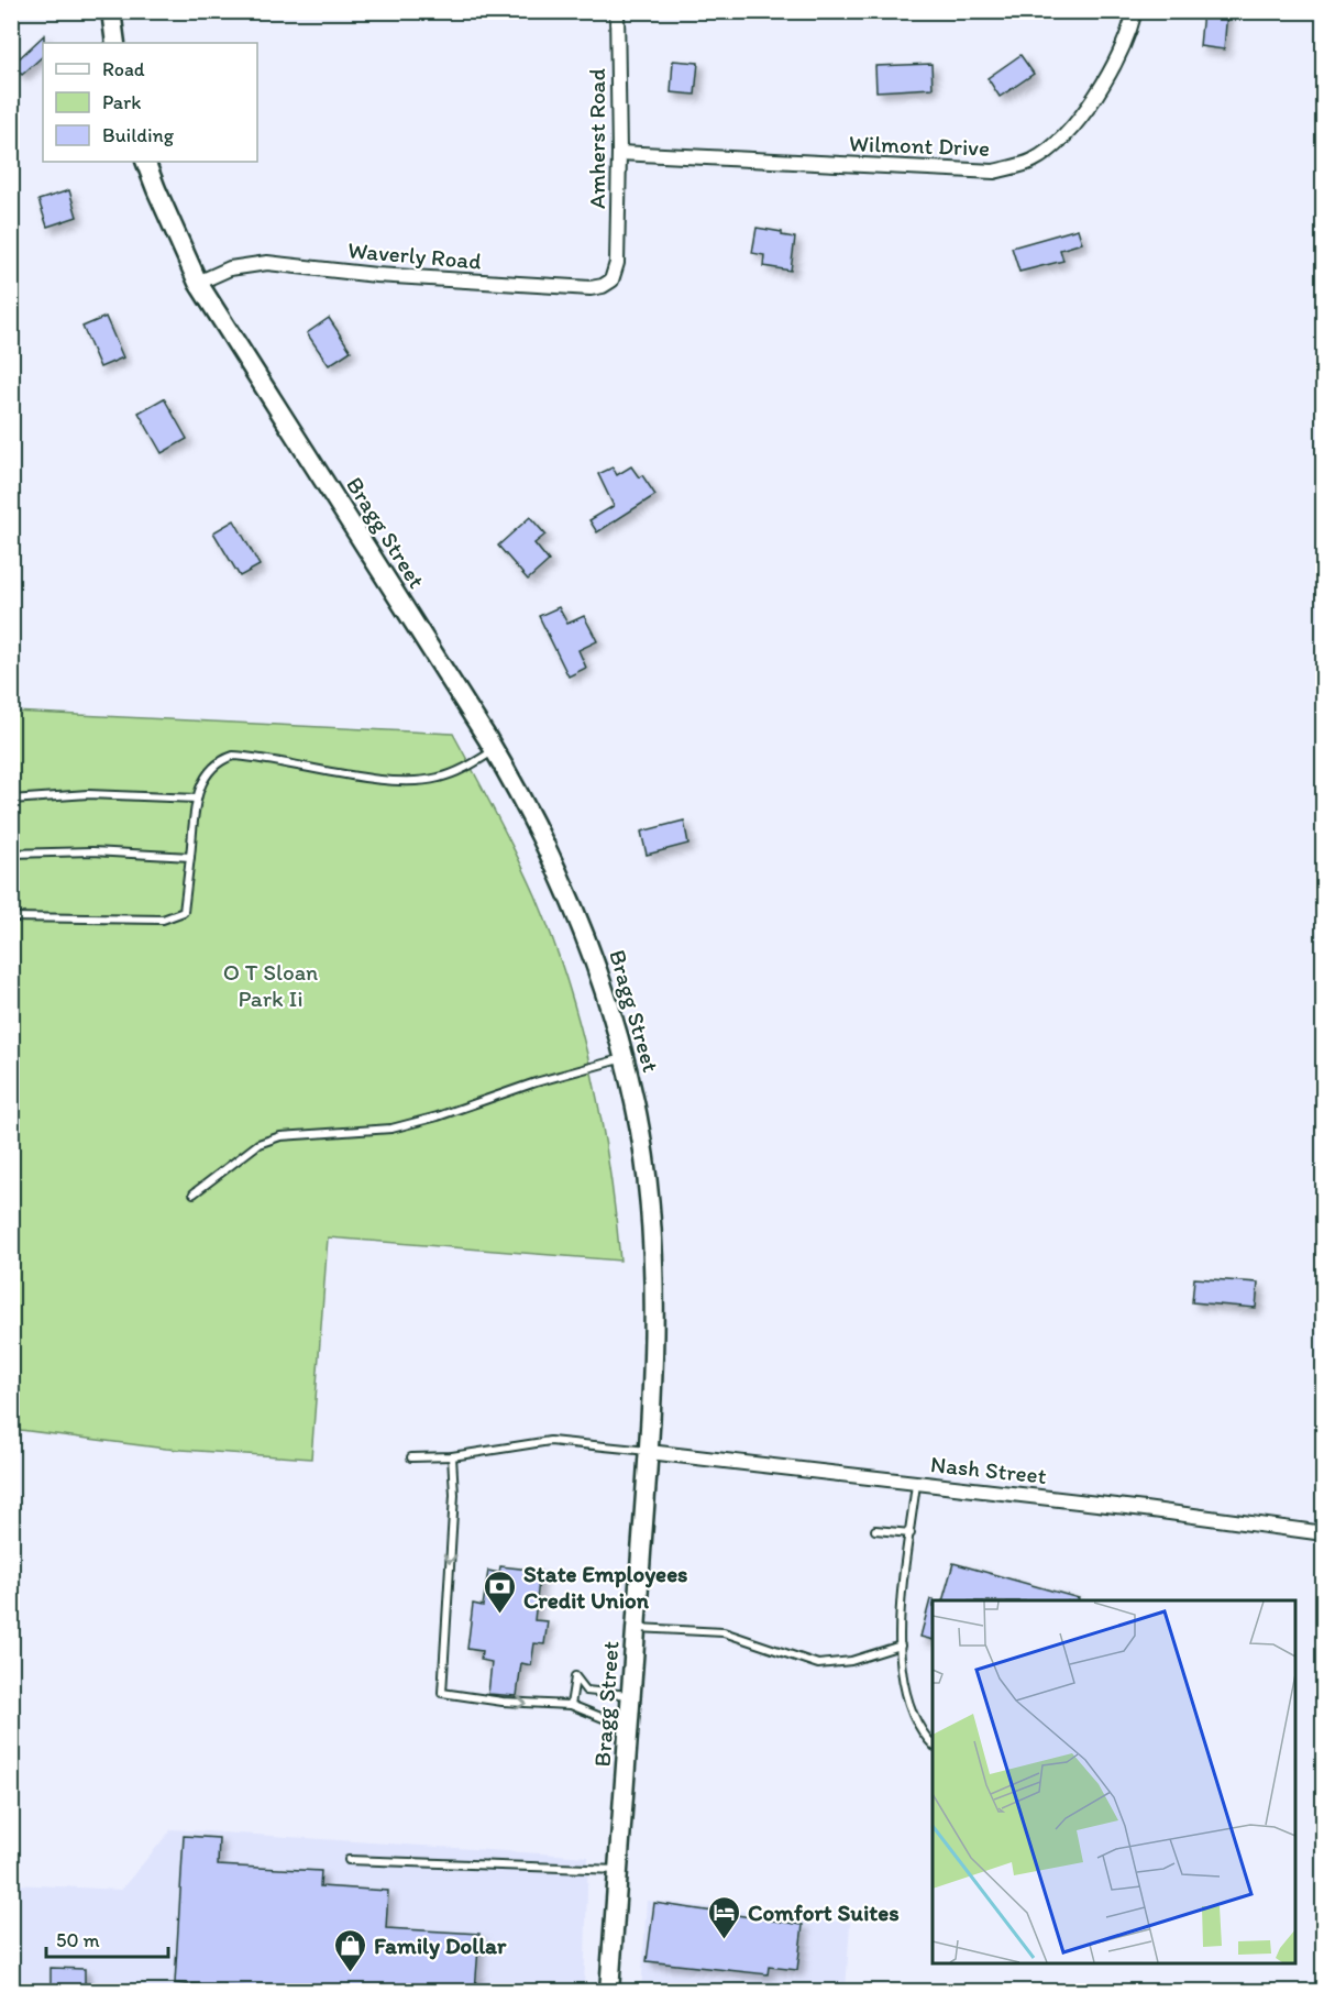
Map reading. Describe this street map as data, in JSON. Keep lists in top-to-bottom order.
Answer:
{
  "streets": {
    "street": [
      "Amherst Road",
      "Wilmont Drive",
      "Waverly Road",
      "Bragg Street",
      "Nash Street"
    ]
  },
  "crossings": [
    ["Amherst Road", "Wilmont Drive"],
    ["Amherst Road", "Waverly Road"],
    ["Waverly Road", "Bragg Street"],
    ["Bragg Street", "Nash Street"]
  ],
  "parks": ["O T Sloan Park Ii"],
  "places": {
    "bank": ["State Employees Credit Union"],
    "hotel": ["Comfort Suites"],
    "shop": ["Family Dollar"]
  },
  "legend": ["Road", "Park", "Building"],
  "scale_bar": "50 m"
}
